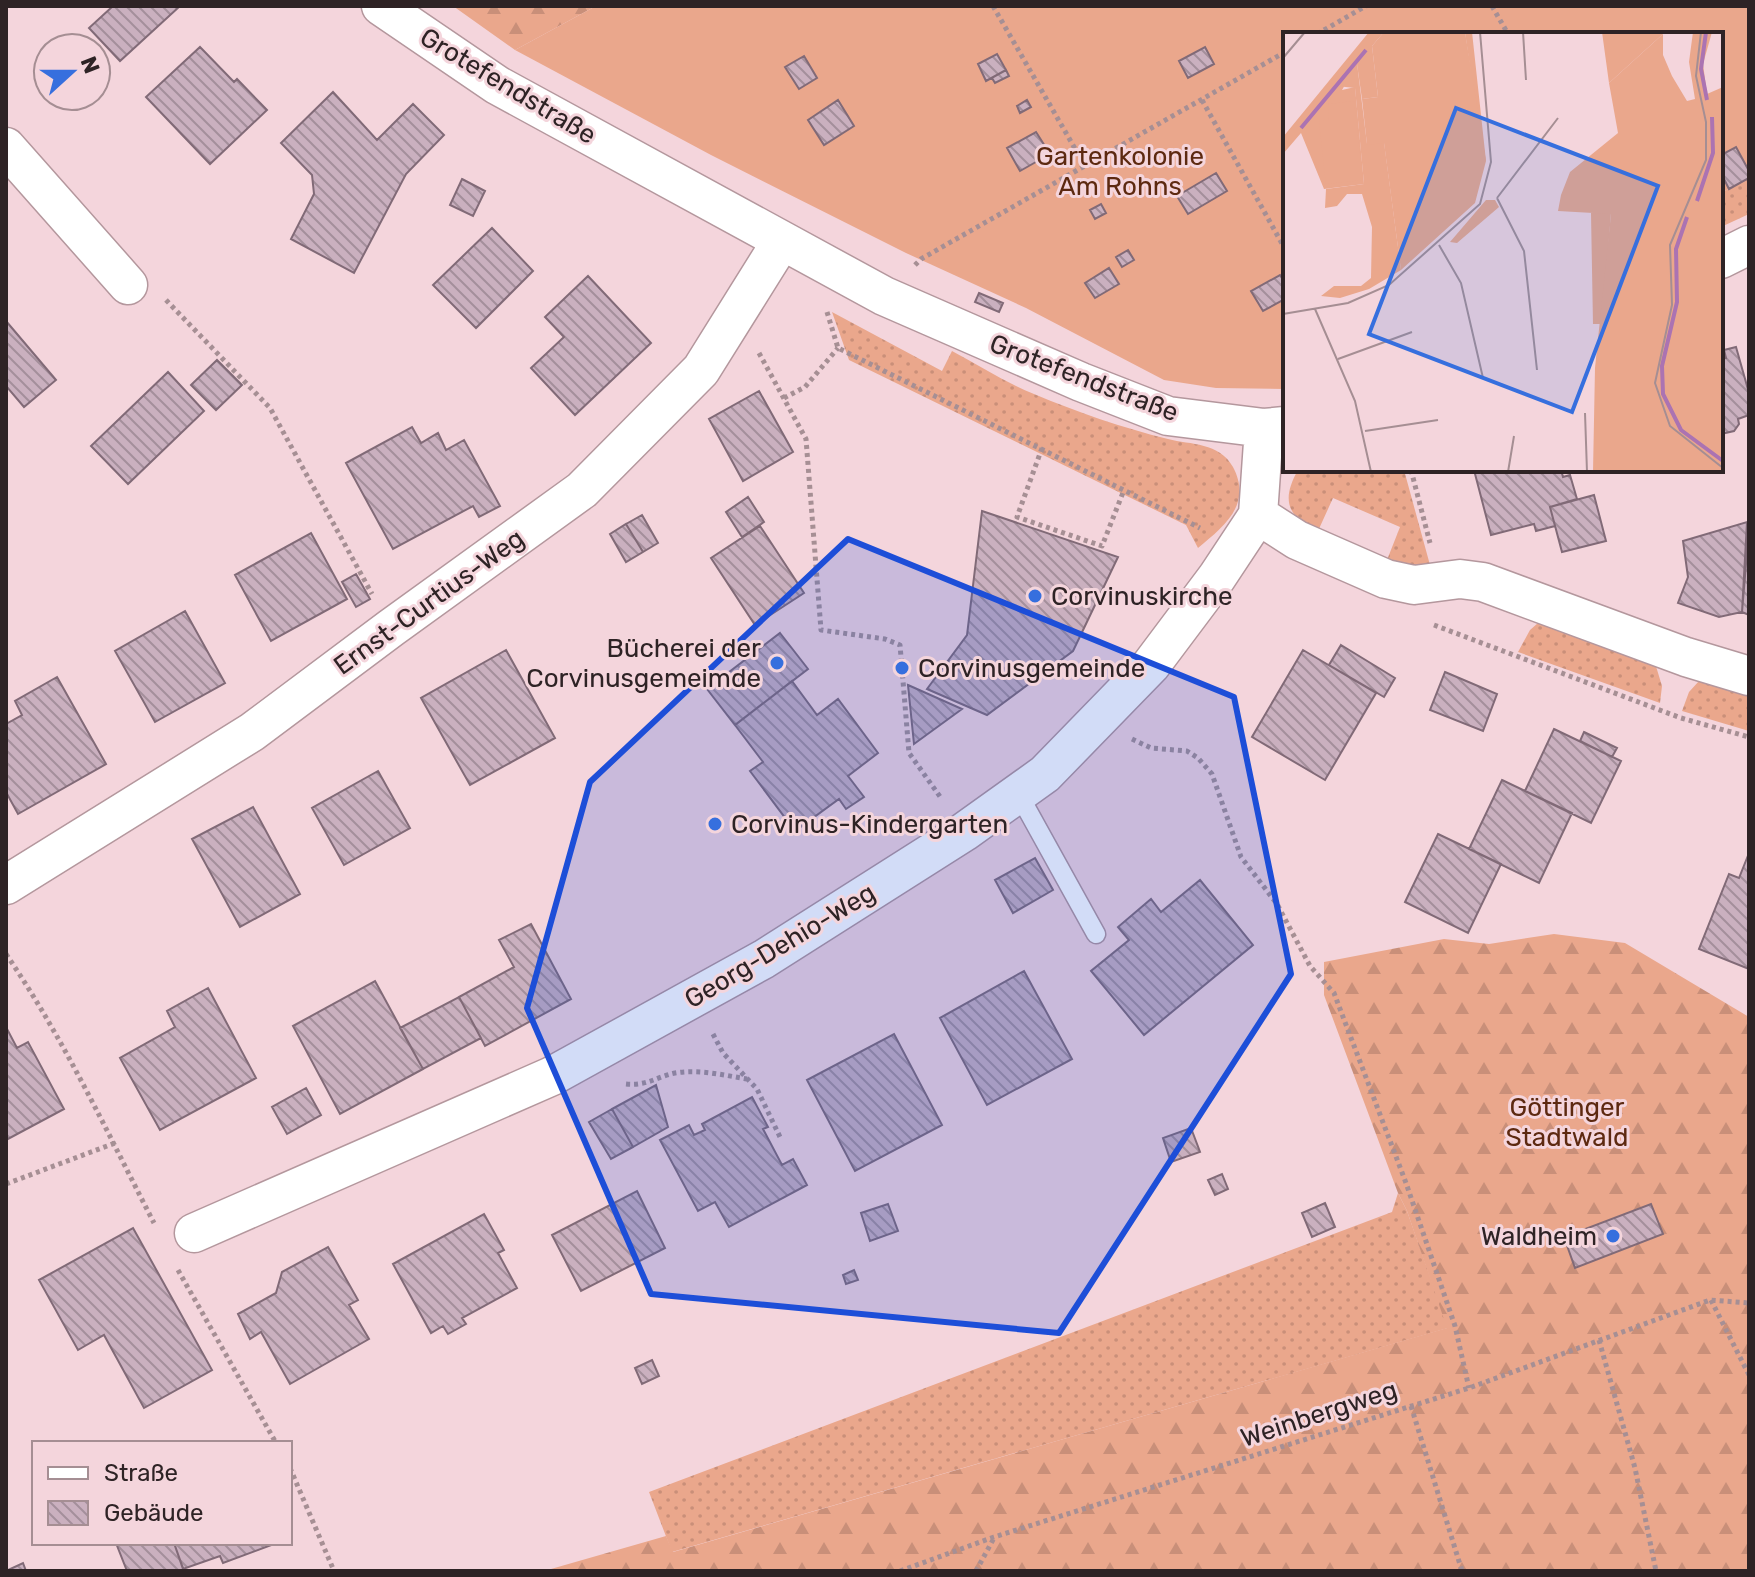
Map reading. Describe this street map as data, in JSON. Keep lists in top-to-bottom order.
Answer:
{
  "streets": {
    "street": ["Grotefendstraße", "Ernst-Curtius-Weg", "Georg-Dehio-Weg"],
    "path": ["Weinbergweg"]
  },
  "crossings": [
    ["Grotefendstraße", "Ernst-Curtius-Weg"],
    ["Grotefendstraße", "Georg-Dehio-Weg"]
  ],
  "parks": ["Gartenkolonie Am Rohns", "Göttinger Stadtwald"],
  "places": [
    "Corvinuskirche",
    "Bücherei der Corvinusgemeimde",
    "Corvinusgemeinde",
    "Corvinus-Kindergarten",
    "Waldheim"
  ],
  "legend": ["Straße", "Gebäude"],
  "north": "right"
}
